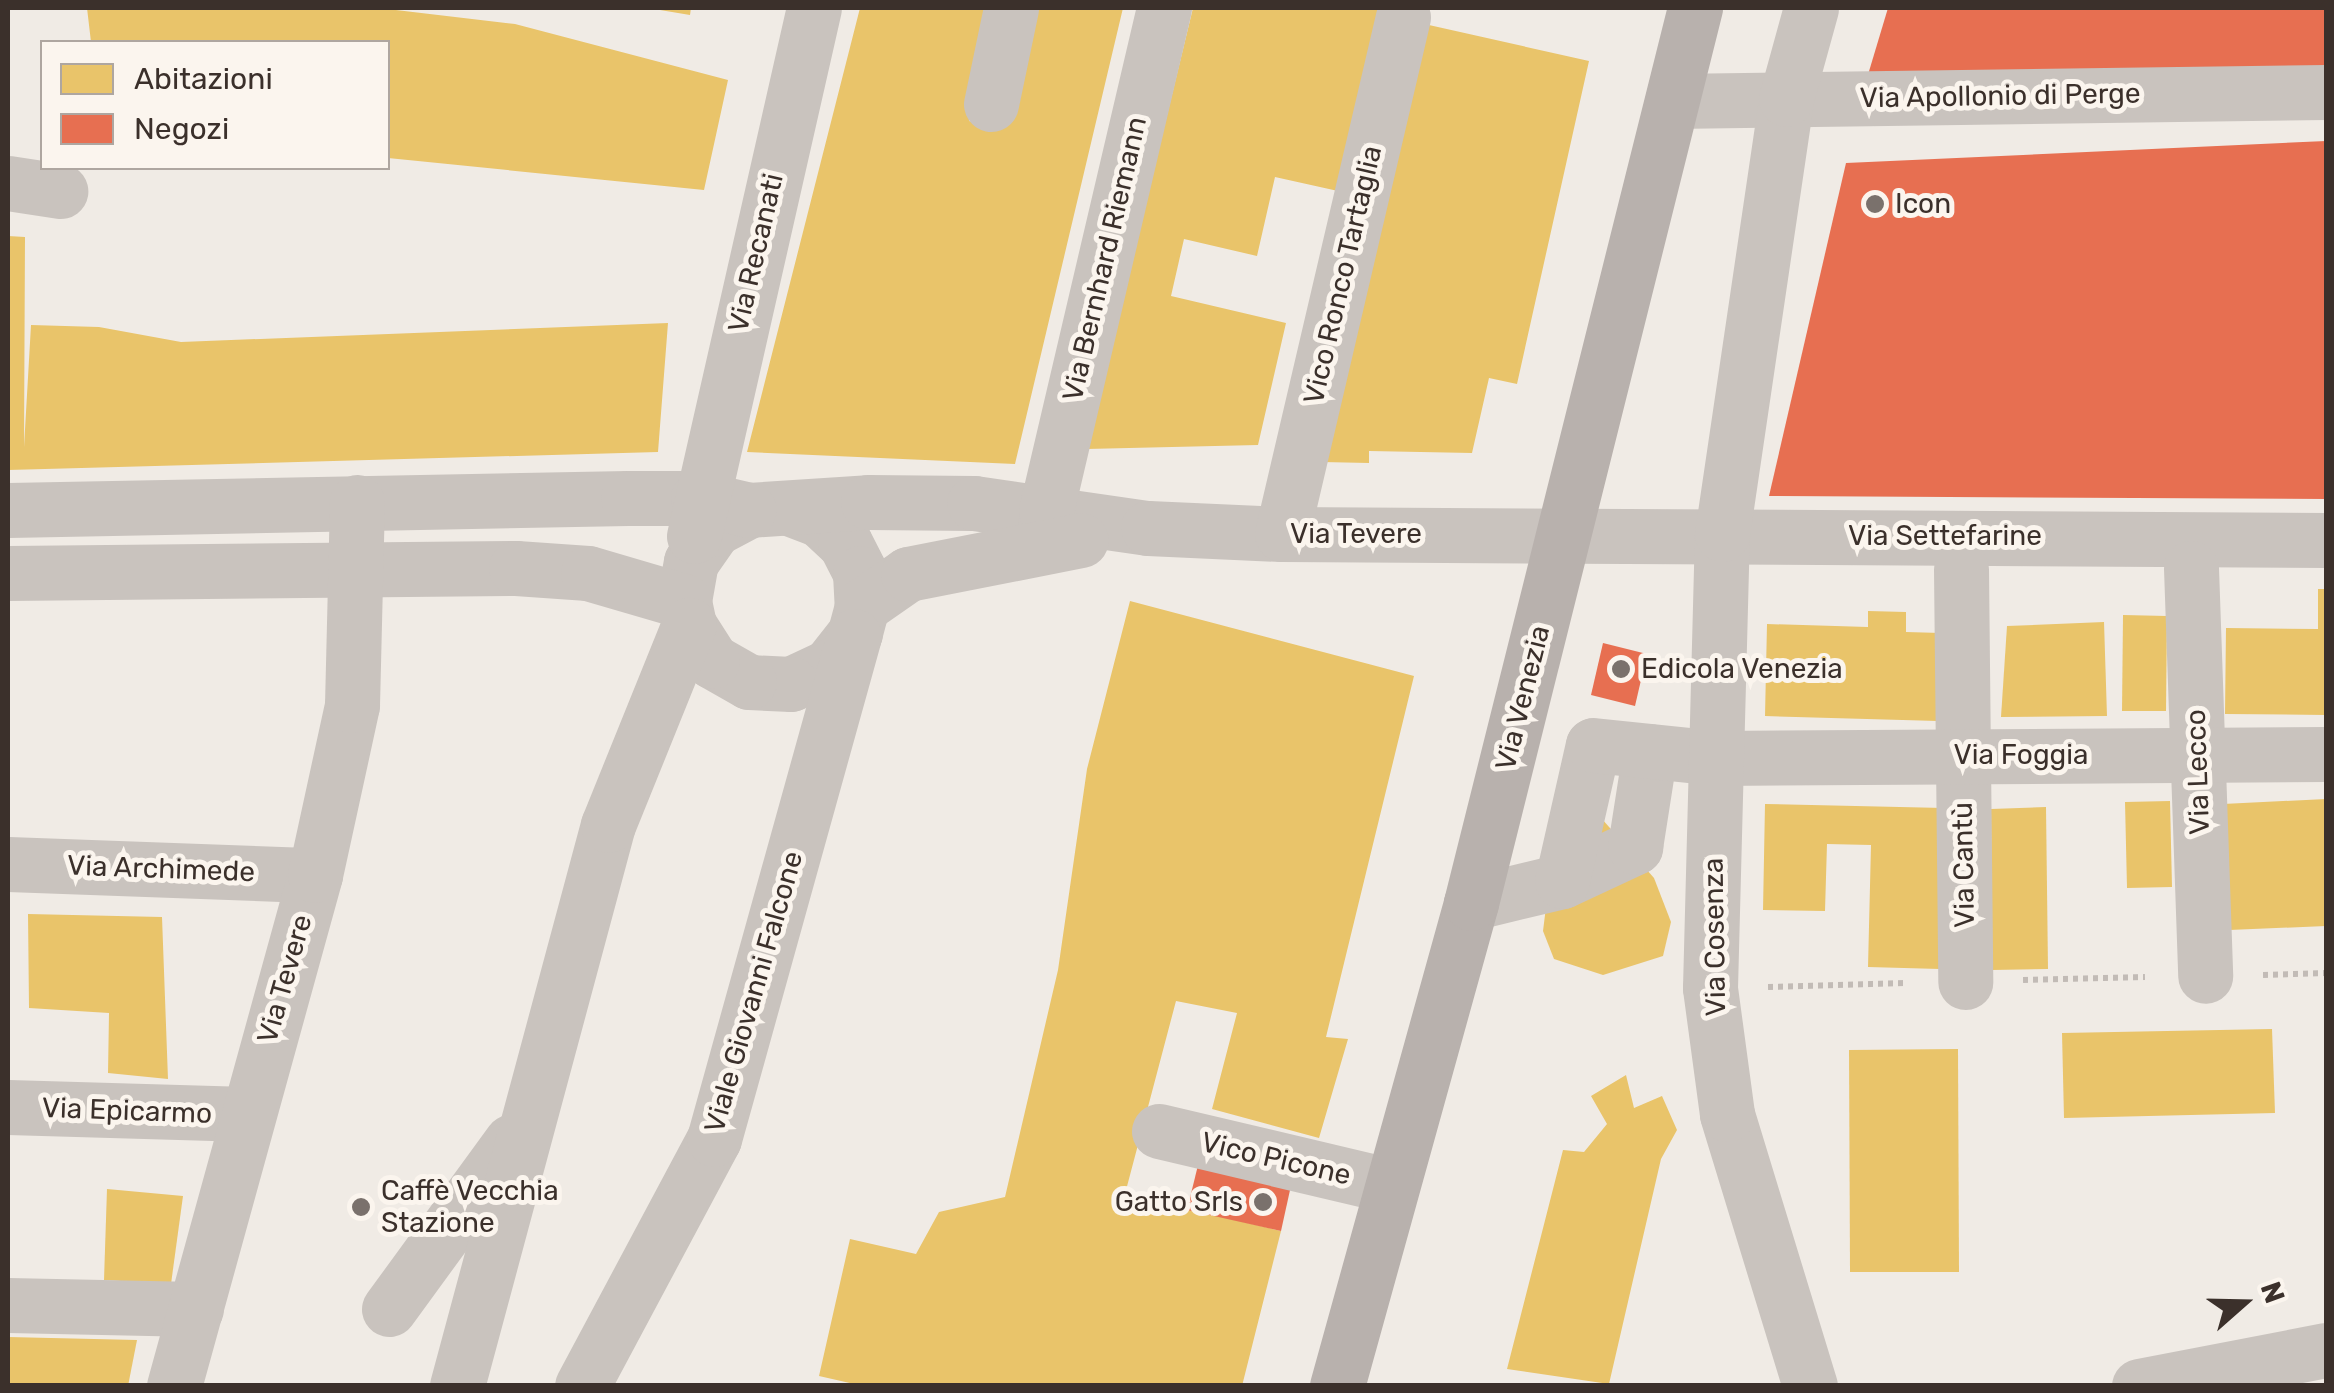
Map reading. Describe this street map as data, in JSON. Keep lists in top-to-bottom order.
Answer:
{
  "streets": {
    "main road": ["Via Venezia"],
    "street": [
      "Via Apollonio di Perge",
      "Via Recanati",
      "Via Bernhard Riemann",
      "Vico Ronco Tartaglia",
      "Via Tevere",
      "Via Settefarine",
      "Via Foggia",
      "Via Lecco",
      "Via Cantù",
      "Via Archimede",
      "Via Cosenza",
      "Viale Giovanni Falcone",
      "Via Epicarmo",
      "Vico Picone"
    ]
  },
  "crossings": [
    ["Via Apollonio di Perge", "Via Venezia"],
    ["Via Recanati", "Via Tevere"],
    ["Via Recanati", "Viale Giovanni Falcone"],
    ["Via Bernhard Riemann", "Via Tevere"],
    ["Vico Ronco Tartaglia", "Via Tevere"],
    ["Via Tevere", "Via Settefarine"],
    ["Via Tevere", "Via Venezia"],
    ["Via Tevere", "Via Archimede"],
    ["Via Tevere", "Viale Giovanni Falcone"],
    ["Via Tevere", "Via Epicarmo"],
    ["Via Settefarine", "Via Venezia"],
    ["Via Settefarine", "Via Cosenza"],
    ["Via Venezia", "Via Foggia"],
    ["Via Venezia", "Vico Picone"],
    ["Via Foggia", "Via Lecco"],
    ["Via Foggia", "Via Cantù"],
    ["Via Foggia", "Via Cosenza"]
  ],
  "places": [
    "Icon",
    "Edicola Venezia",
    "Gatto Srls",
    "Caffè Vecchia Stazione"
  ],
  "legend": ["Abitazioni", "Negozi"],
  "north": "right"
}
